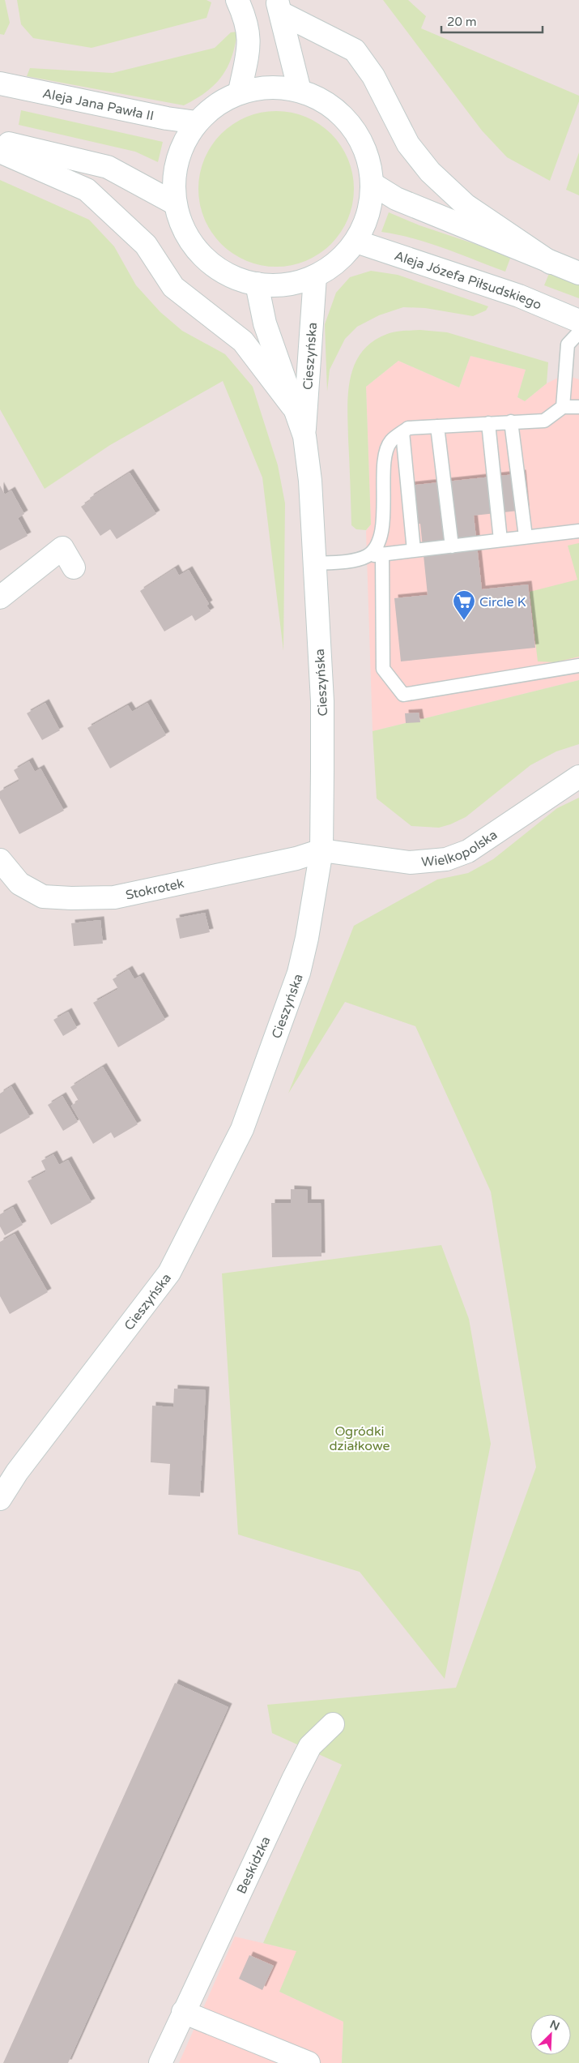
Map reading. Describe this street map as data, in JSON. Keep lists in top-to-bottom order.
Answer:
{
  "streets": {
    "main road": [
      "Aleja Jana Pawła II",
      "Aleja Józefa Piłsudskiego",
      "Cieszyńska",
      "Wielkopolska",
      "Stokrotek",
      "Beskidzka"
    ]
  },
  "crossings": [
    ["Cieszyńska", "Wielkopolska"],
    ["Cieszyńska", "Stokrotek"],
    ["Wielkopolska", "Stokrotek"]
  ],
  "parks": ["Ogródki działkowe"],
  "places": {
    "supermarket": ["Circle K"]
  },
  "scale_bar": "20 m",
  "north": "top right"
}
